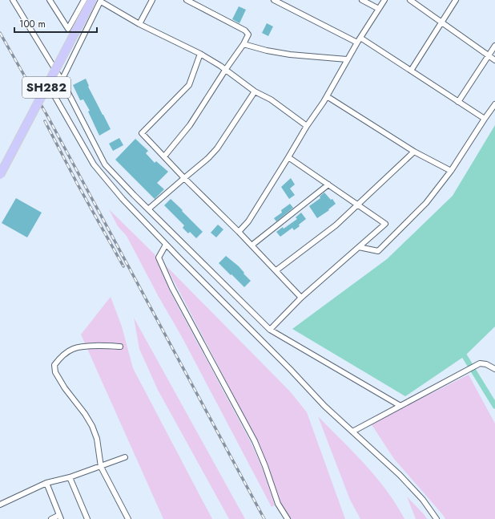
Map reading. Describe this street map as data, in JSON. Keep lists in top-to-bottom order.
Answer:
{
  "streets": {
    "main road": ["SH282"]
  },
  "scale_bar": "100 m"
}
